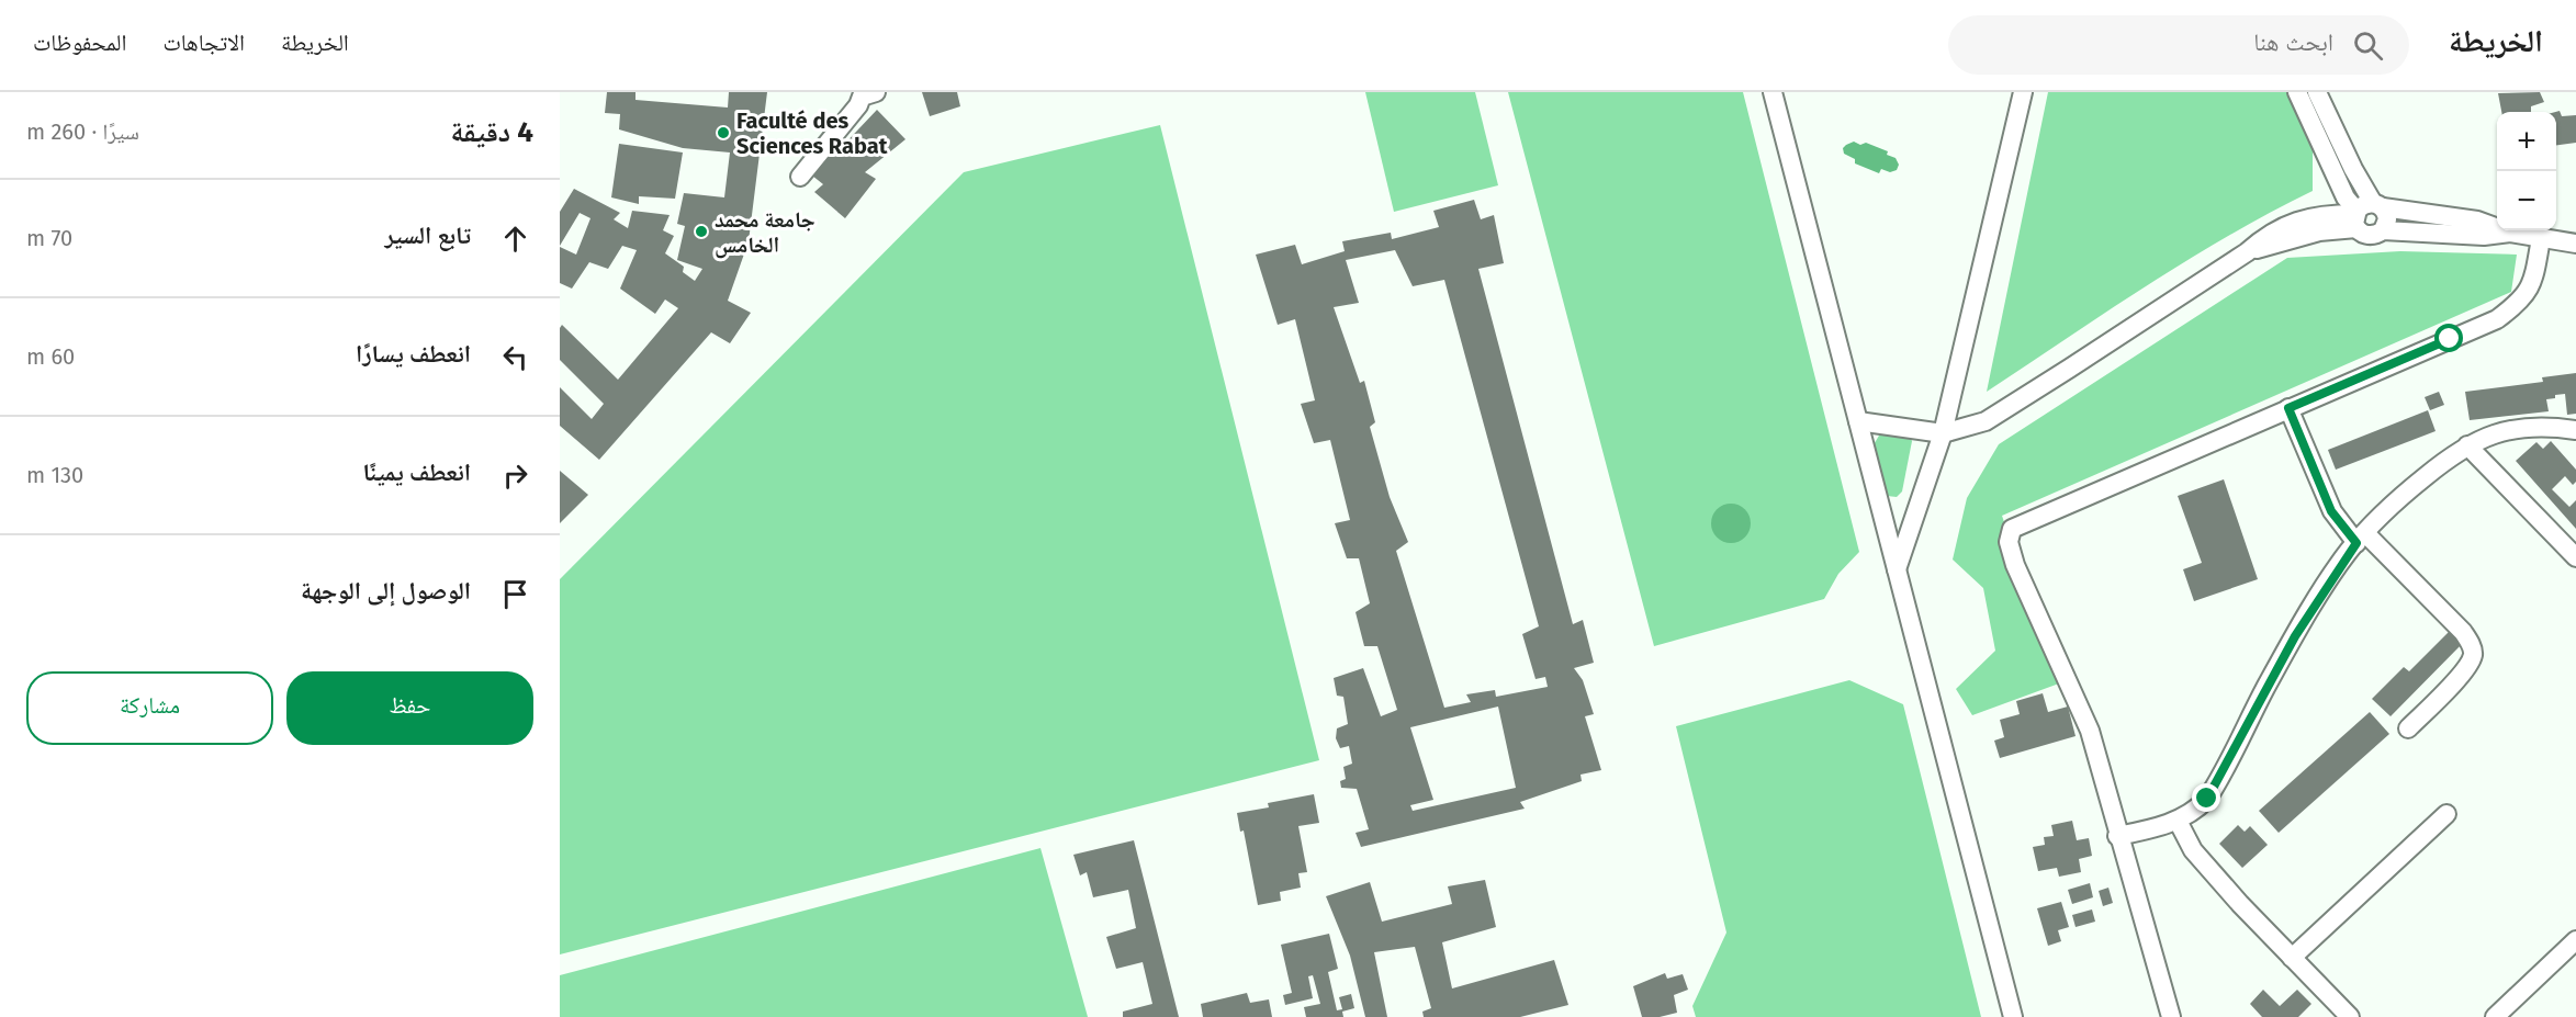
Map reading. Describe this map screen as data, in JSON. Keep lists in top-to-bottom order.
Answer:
{
  "places": ["Faculté des Sciences Rabat", "جامعة محمد الخامس"],
  "page": {
    "header": "الخريطة",
    "search": "ابحث هنا",
    "nav": ["الخريطة", "الاتجاهات", "المحفوظات"],
    "heading": ["4 دقيقة", "سيرًا · 260 m"],
    "map_buttons": ["+", "−"],
    "list": [
      ["تابع السير", "70 m"],
      ["انعطف يسارًا", "60 m"],
      ["انعطف يمينًا", "130 m"],
      "الوصول إلى الوجهة"
    ],
    "buttons": ["حفظ", "مشاركة"]
  }
}
